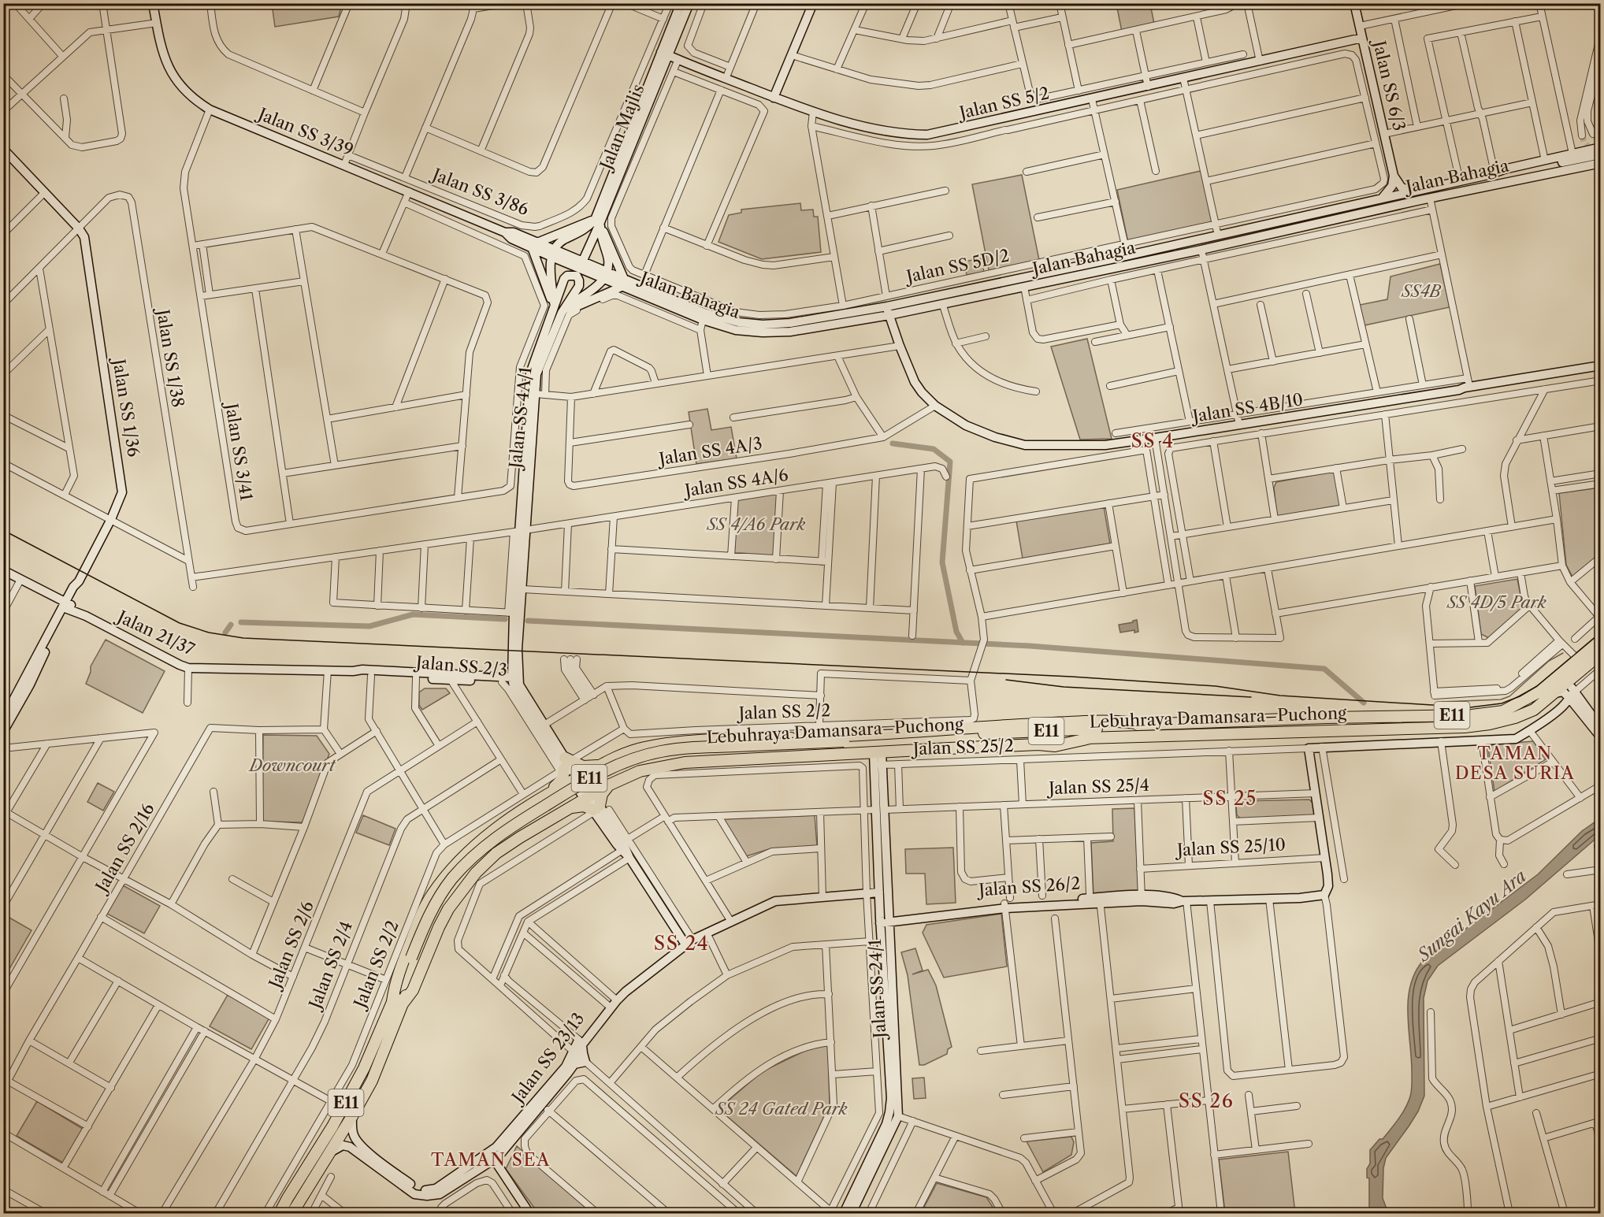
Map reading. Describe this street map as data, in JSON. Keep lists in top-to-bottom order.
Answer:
{
  "streets": {
    "highway": ["E11", "Lebuhraya Damansara–Puchong"],
    "main road": [
      "Jalan SS 6/3",
      "Jalan SS 5/2",
      "Jalan Majlis",
      "Jalan SS 3/39",
      "Jalan Bahagia",
      "Jalan SS 1/36",
      "Jalan SS 4B/10",
      "Jalan SS 4A/1",
      "Jalan 21/37",
      "Jalan SS 2/3",
      "Jalan SS 26/2",
      "Jalan SS 24/1",
      "Jalan SS 23/13"
    ],
    "street": [
      "Jalan SS 3/86",
      "Jalan SS 5D/2",
      "Jalan SS 1/38",
      "Jalan SS 4A/3",
      "Jalan SS 3/41",
      "Jalan SS 4A/6",
      "Jalan SS 2/2",
      "Jalan SS 25/2",
      "Jalan SS 25/4",
      "Jalan SS 2/16",
      "Jalan SS 25/10",
      "Jalan SS 2/6",
      "Jalan SS 2/4"
    ]
  },
  "crossings": [
    ["Jalan SS 6/3", "Jalan SS 5/2"],
    ["Jalan SS 5/2", "Jalan Majlis"],
    ["Jalan Majlis", "Jalan SS 3/39"],
    ["Jalan Majlis", "Jalan Bahagia"],
    ["Jalan SS 3/39", "Jalan Bahagia"],
    ["Jalan SS 3/39", "Jalan SS 3/41"],
    ["Jalan Bahagia", "Jalan SS 4B/10"],
    ["Jalan SS 1/38", "Jalan SS 1/36"],
    ["Jalan SS 1/38", "Jalan SS 4A/6"],
    ["Jalan SS 1/36", "Jalan 21/37"],
    ["Jalan SS 4B/10", "Jalan SS 4A/3"],
    ["Jalan SS 4A/1", "Jalan SS 4A/6"],
    ["Jalan SS 4A/1", "Jalan SS 2/3"],
    ["Jalan 21/37", "Jalan SS 2/3"],
    ["Jalan SS 2/3", "Jalan SS 2/2"],
    ["Lebuhraya Damansara–Puchong", "Jalan SS 23/13"],
    ["Jalan SS 25/2", "Jalan SS 24/1"],
    ["Jalan SS 25/4", "Jalan SS 24/1"],
    ["Jalan SS 26/2", "Jalan SS 24/1"]
  ],
  "districts": [
    "SS 4",
    "TAMAN DESA SURIA",
    "SS 25",
    "SS 24",
    "SS 26",
    "TAMAN SEA"
  ],
  "water": ["Sungai Kayu Ara"],
  "parks": [
    "SS4B",
    "SS 4/A6 Park",
    "SS 4D/5 Park",
    "Downcourt",
    "SS 24 Gated Park"
  ]
}
